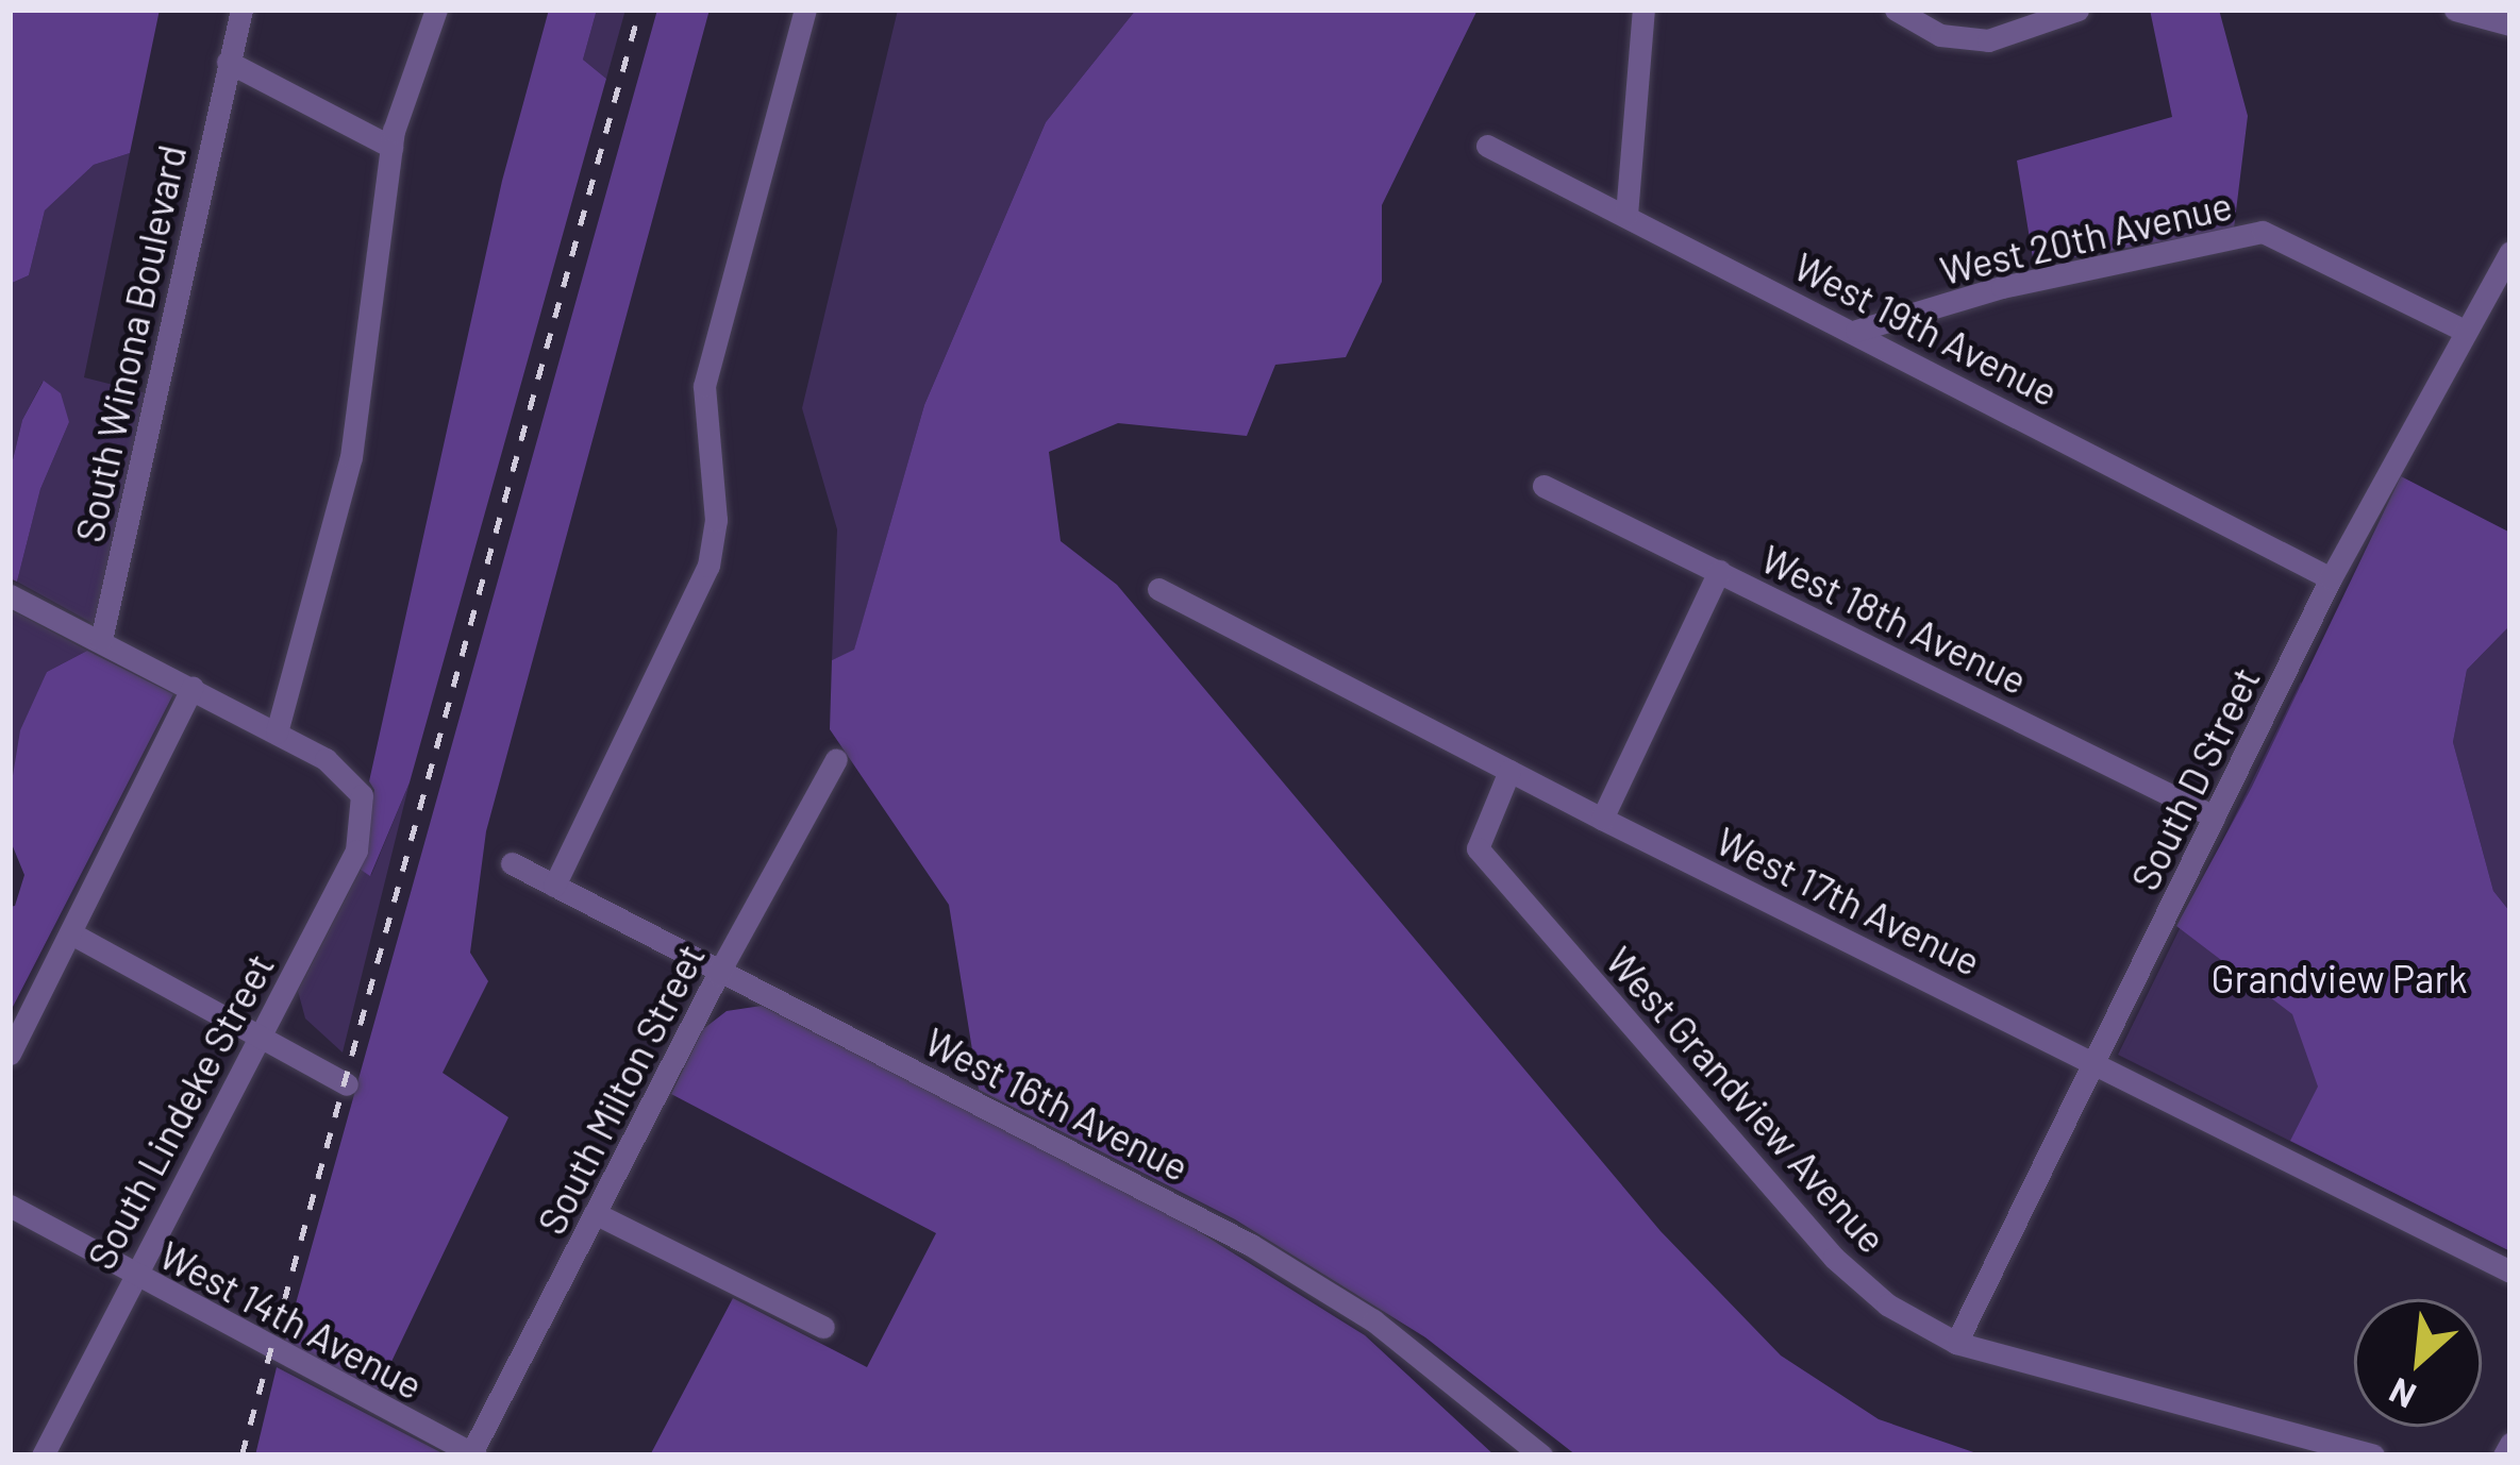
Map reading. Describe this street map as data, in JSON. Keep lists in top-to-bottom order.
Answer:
{
  "streets": {
    "street": [
      "West 20th Avenue",
      "West 19th Avenue",
      "South Winona Boulevard",
      "West 18th Avenue",
      "South D Street",
      "West 17th Avenue",
      "South Milton Street",
      "West Grandview Avenue",
      "West 16th Avenue",
      "South Lindeke Street",
      "West 14th Avenue"
    ]
  },
  "crossings": [
    ["West 20th Avenue", "West 19th Avenue"],
    ["West 20th Avenue", "South D Street"],
    ["West 19th Avenue", "South D Street"],
    ["West 18th Avenue", "South D Street"],
    ["South D Street", "West 17th Avenue"],
    ["South D Street", "West Grandview Avenue"],
    ["West 17th Avenue", "West Grandview Avenue"],
    ["South Milton Street", "West 16th Avenue"],
    ["South Milton Street", "West 14th Avenue"],
    ["South Lindeke Street", "West 14th Avenue"]
  ],
  "parks": ["Grandview Park"],
  "north": "bottom left"
}
